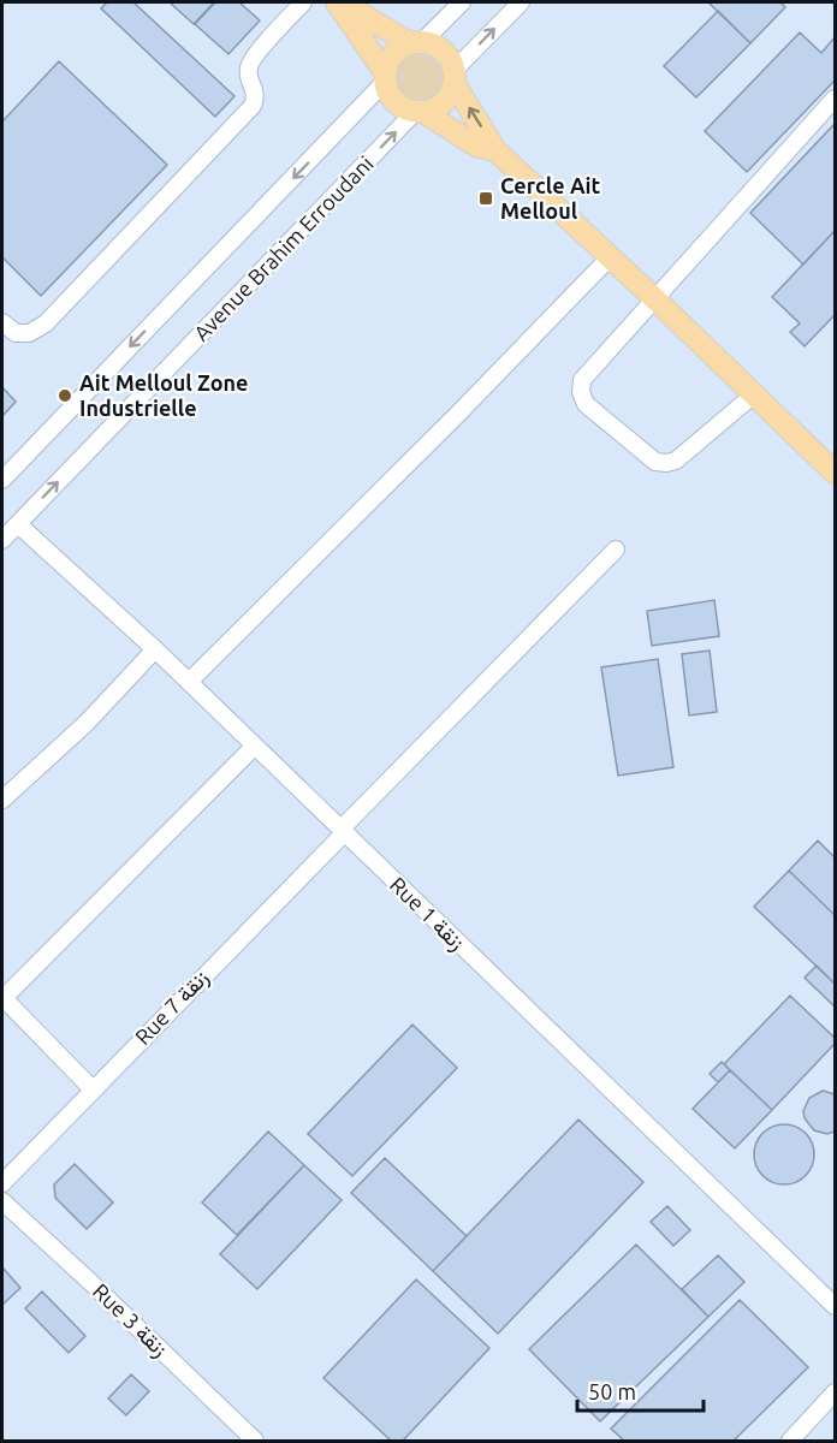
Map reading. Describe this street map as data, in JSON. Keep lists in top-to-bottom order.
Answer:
{
  "streets": {
    "street": [
      "Avenue Brahim Erroudani",
      "Rue 1 زنقة",
      "Rue 7 زنقة",
      "Rue 3 زنقة"
    ]
  },
  "crossings": [
    ["Avenue Brahim Erroudani", "Rue 1 زنقة"],
    ["Rue 1 زنقة", "Rue 7 زنقة"]
  ],
  "places": {
    "transit": ["Cercle Ait Melloul"],
    "other": ["Ait Melloul Zone Industrielle"]
  },
  "scale_bar": "50 m"
}
